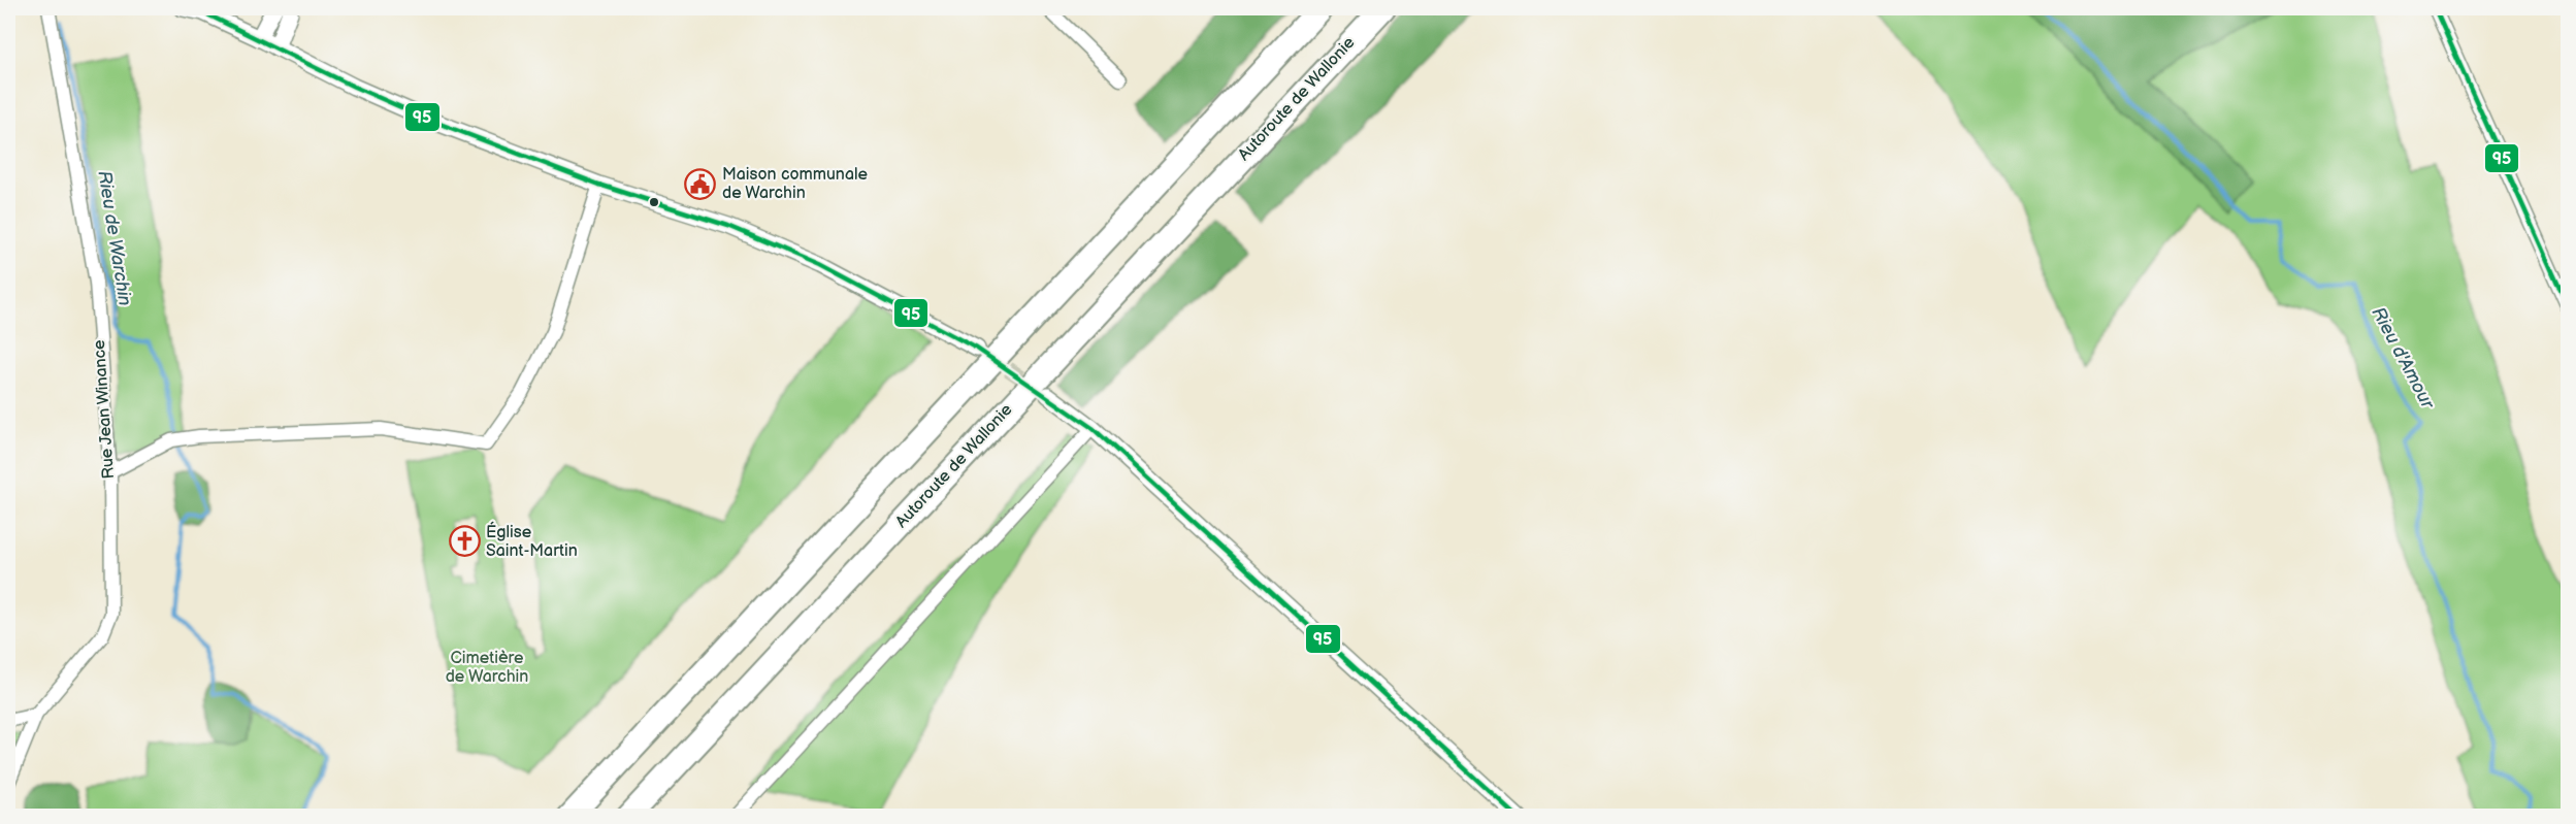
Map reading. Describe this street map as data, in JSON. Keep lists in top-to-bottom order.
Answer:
{
  "streets": {
    "highway": ["Autoroute de Wallonie"],
    "street": ["Rue Jean Winance"]
  },
  "water": ["Rieu de Warchin", "Rieu d'Amour"],
  "parks": ["Cimetière de Warchin"],
  "places": {
    "public building": ["Maison communale de Warchin"],
    "church": ["Église Saint-Martin"]
  },
  "lines": ["transit line 95"]
}
